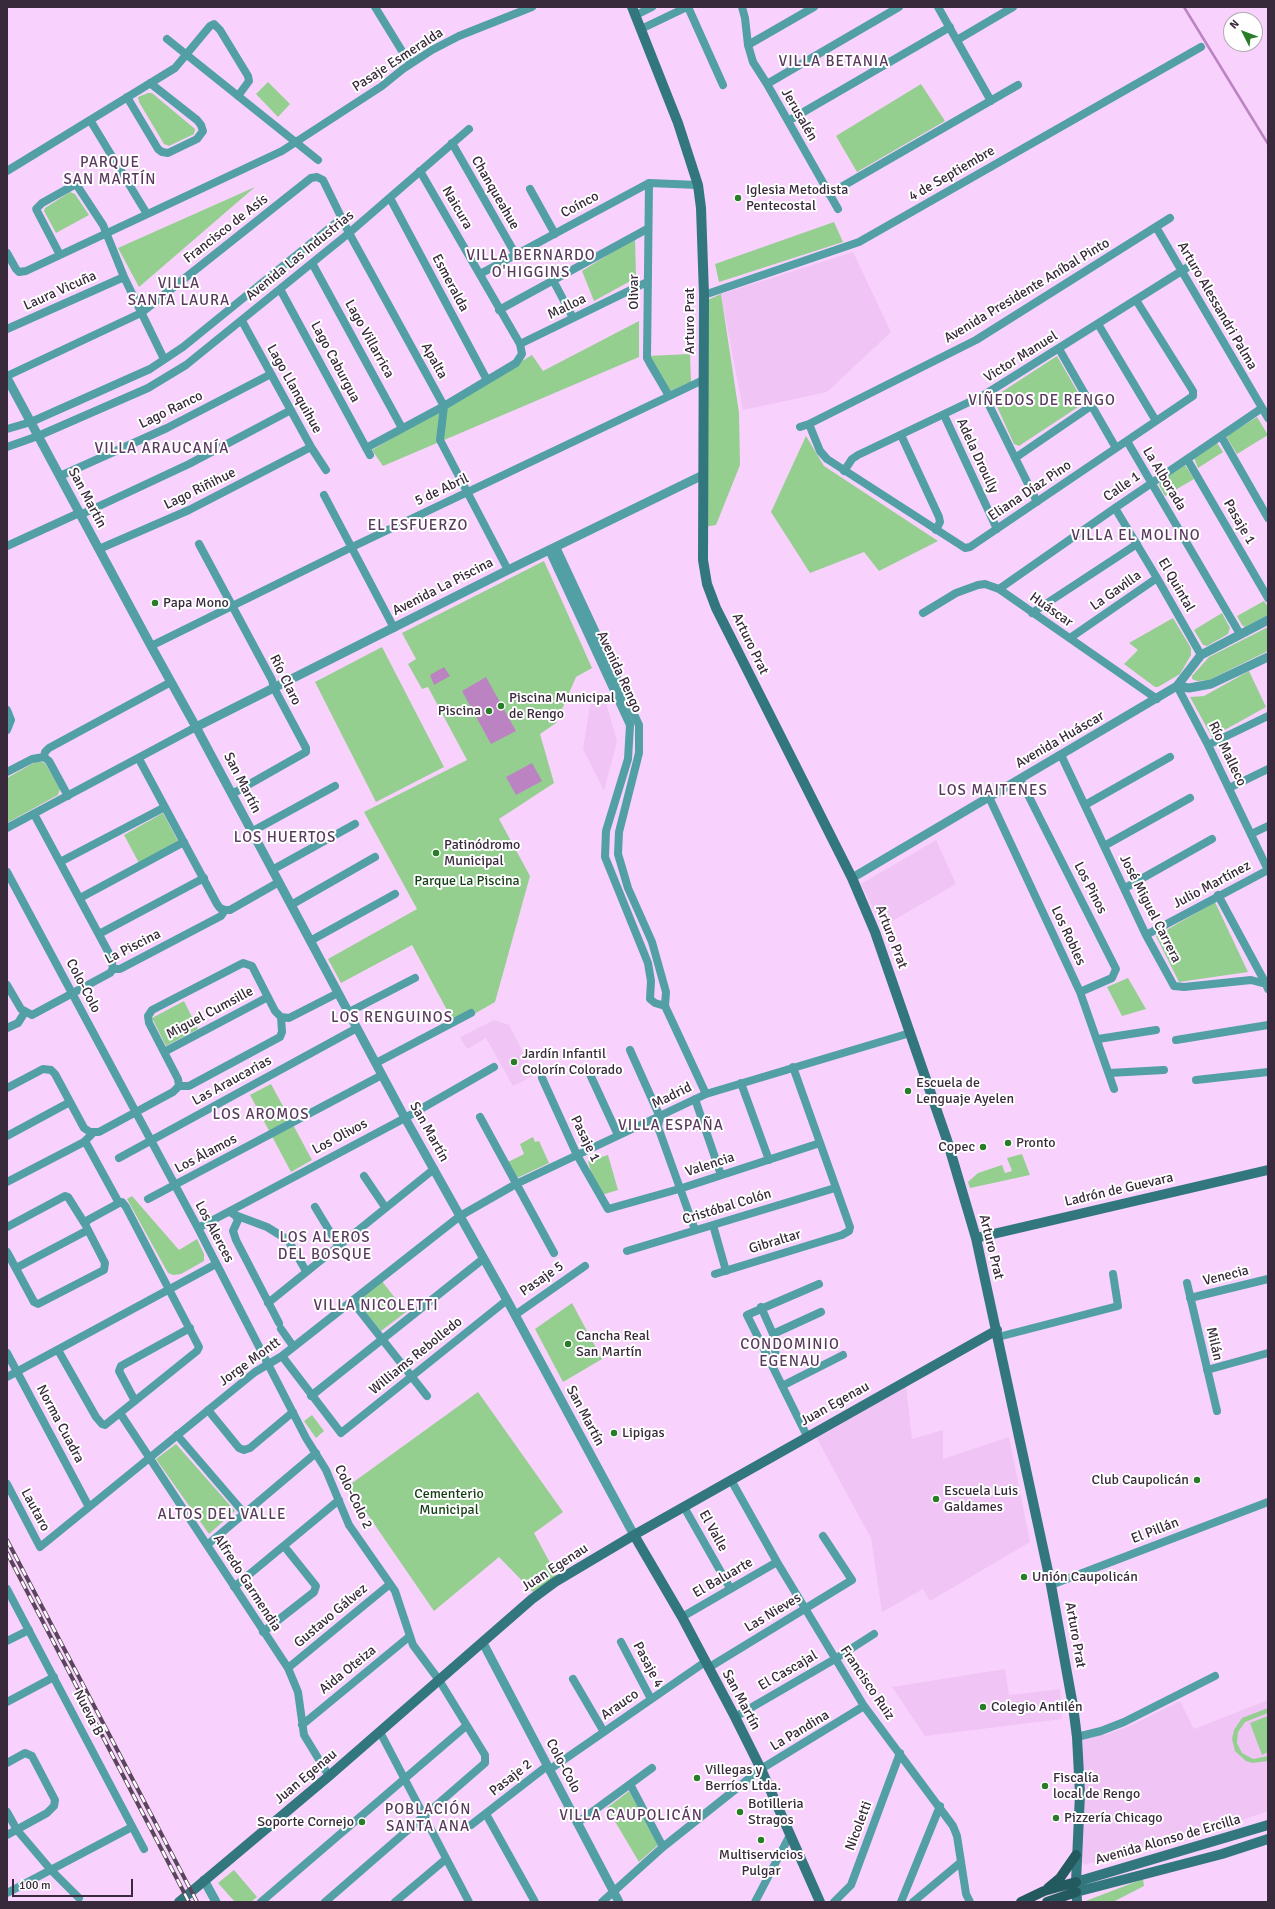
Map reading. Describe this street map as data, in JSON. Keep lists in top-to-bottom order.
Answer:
{
  "streets": {
    "main road": [
      "Arturo Prat",
      "San Martín",
      "Ladrón de Guevara",
      "Juan Egenau",
      "Avenida Alonso de Ercilla"
    ],
    "street": [
      "Pasaje Esmeralda",
      "Jerusalén",
      "4 de Septiembre",
      "Chanqueahue",
      "Coínco",
      "Naicura",
      "Francisco de Asís",
      "Avenida Las Industrias",
      "Esmeralda",
      "Laura Vicuña",
      "Avenida Presidente Aníbal Pinto",
      "Olivar",
      "Arturo Alessandri Palma",
      "Malloa",
      "Lago Villarrica",
      "Victor Manuel",
      "Apalta",
      "Lago Caburgua",
      "Lago Llanquihue",
      "Lago Ranco",
      "Adela Droully",
      "La Alborada",
      "Calle 1",
      "Lago Riñihue",
      "5 de Abril",
      "Eliana Díaz Pino",
      "Pasaje 1",
      "El Quintal",
      "Avenida La Piscina",
      "La Gavilla",
      "Huáscar",
      "Avenida Rengo",
      "Río Claro",
      "Avenida Huáscar",
      "Río Malleco",
      "Julio Martínez",
      "Los Pinos",
      "José Miguel Carrera",
      "Los Robles",
      "La Piscina",
      "Colo-Colo",
      "Miguel Cumsille",
      "Las Araucarias",
      "Madrid",
      "Los Olivos",
      "Los Álamos",
      "Valencia",
      "Cristóbal Colón",
      "Los Alerces",
      "Gibraltar",
      "Venecia",
      "Pasaje 5",
      "Milán",
      "Williams Rebolledo",
      "Jorge Montt",
      "Norma Cuadra",
      "Colo-Colo 2",
      "Lautaro",
      "El Valle",
      "El Pillán",
      "El Baluarte",
      "Alfredo Garmendia",
      "Las Nieves",
      "Gustavo Gálvez",
      "Pasaje 4",
      "Aida Oteiza",
      "El Cascajal",
      "Francisco Ruiz",
      "Arauco",
      "Nueva B",
      "La Pandina",
      "Pasaje 2",
      "Nicoletti"
    ]
  },
  "crossings": [
    ["4 de Septiembre", "Arturo Prat"],
    ["Chanqueahue", "Coínco"],
    ["Chanqueahue", "Avenida Las Industrias"],
    ["Coínco", "Naicura"],
    ["Coínco", "Olivar"],
    ["Coínco", "Arturo Prat"],
    ["Naicura", "Avenida Las Industrias"],
    ["Naicura", "Malloa"],
    ["Francisco de Asís", "Apalta"],
    ["Francisco de Asís", "San Martín"],
    ["Avenida Las Industrias", "Esmeralda"],
    ["Avenida Las Industrias", "Lago Villarrica"],
    ["Avenida Las Industrias", "Apalta"],
    ["Avenida Las Industrias", "Lago Caburgua"],
    ["Avenida Las Industrias", "Lago Llanquihue"],
    ["Avenida Las Industrias", "San Martín"],
    ["Avenida Presidente Aníbal Pinto", "Arturo Alessandri Palma"],
    ["Avenida Presidente Aníbal Pinto", "Eliana Díaz Pino"],
    ["Olivar", "Malloa"],
    ["Olivar", "5 de Abril"],
    ["Arturo Alessandri Palma", "Victor Manuel"],
    ["Arturo Alessandri Palma", "Calle 1"],
    ["Arturo Prat", "5 de Abril"],
    ["Arturo Prat", "Avenida La Piscina"],
    ["Arturo Prat", "Avenida Huáscar"],
    ["Arturo Prat", "Madrid"],
    ["Arturo Prat", "Ladrón de Guevara"],
    ["Arturo Prat", "Juan Egenau"],
    ["Arturo Prat", "El Pillán"],
    ["Arturo Prat", "Avenida Alonso de Ercilla"],
    ["Lago Villarrica", "Lago Caburgua"],
    ["Victor Manuel", "Adela Droully"],
    ["Victor Manuel", "Eliana Díaz Pino"],
    ["Apalta", "Lago Caburgua"],
    ["Lago Llanquihue", "Lago Ranco"],
    ["Lago Llanquihue", "Lago Riñihue"],
    ["Lago Ranco", "San Martín"],
    ["Adela Droully", "Eliana Díaz Pino"],
    ["La Alborada", "Calle 1"],
    ["La Alborada", "Eliana Díaz Pino"],
    ["Calle 1", "Pasaje 1"],
    ["Calle 1", "El Quintal"],
    ["Calle 1", "Huáscar"],
    ["Lago Riñihue", "San Martín"],
    ["5 de Abril", "San Martín"],
    ["5 de Abril", "Río Claro"],
    ["San Martín", "Avenida La Piscina"],
    ["San Martín", "Río Claro"],
    ["San Martín", "La Piscina"],
    ["San Martín", "Las Araucarias"],
    ["San Martín", "Madrid"],
    ["San Martín", "Los Olivos"],
    ["San Martín", "Los Álamos"],
    ["San Martín", "Pasaje 5"],
    ["San Martín", "Williams Rebolledo"],
    ["San Martín", "Jorge Montt"],
    ["San Martín", "Juan Egenau"],
    ["San Martín", "El Baluarte"],
    ["San Martín", "Las Nieves"],
    ["San Martín", "El Cascajal"],
    ["San Martín", "Arauco"],
    ["San Martín", "La Pandina"],
    ["Pasaje 1", "Madrid"],
    ["Pasaje 1", "Valencia"],
    ["El Quintal", "La Gavilla"],
    ["Avenida La Piscina", "Avenida Rengo"],
    ["Avenida La Piscina", "Río Claro"],
    ["La Gavilla", "Huáscar"],
    ["Huáscar", "Avenida Huáscar"],
    ["Avenida Rengo", "Madrid"],
    ["Avenida Huáscar", "Río Malleco"],
    ["Avenida Huáscar", "Los Pinos"],
    ["Avenida Huáscar", "José Miguel Carrera"],
    ["Avenida Huáscar", "Los Robles"],
    ["Río Malleco", "Julio Martínez"],
    ["Julio Martínez", "José Miguel Carrera"],
    ["Los Pinos", "Los Robles"],
    ["La Piscina", "Colo-Colo"],
    ["Colo-Colo", "Los Alerces"],
    ["Colo-Colo", "Juan Egenau"],
    ["Colo-Colo", "Arauco"],
    ["Colo-Colo", "La Pandina"],
    ["Colo-Colo", "Pasaje 2"],
    ["Las Araucarias", "Los Alerces"],
    ["Madrid", "Jorge Montt"],
    ["Los Olivos", "Los Alerces"],
    ["Los Álamos", "Los Alerces"],
    ["Cristóbal Colón", "Gibraltar"],
    ["Los Alerces", "Jorge Montt"],
    ["Los Alerces", "Colo-Colo 2"],
    ["Venecia", "Milán"],
    ["Jorge Montt", "Norma Cuadra"],
    ["Jorge Montt", "Colo-Colo 2"],
    ["Jorge Montt", "Lautaro"],
    ["Jorge Montt", "Alfredo Garmendia"],
    ["Juan Egenau", "Colo-Colo 2"],
    ["Juan Egenau", "El Valle"],
    ["Juan Egenau", "Alfredo Garmendia"],
    ["Juan Egenau", "Francisco Ruiz"],
    ["Colo-Colo 2", "Gustavo Gálvez"],
    ["Colo-Colo 2", "Aida Oteiza"],
    ["El Valle", "El Baluarte"],
    ["El Baluarte", "Francisco Ruiz"],
    ["Alfredo Garmendia", "Gustavo Gálvez"],
    ["Alfredo Garmendia", "Aida Oteiza"],
    ["Las Nieves", "Francisco Ruiz"],
    ["Las Nieves", "Arauco"],
    ["Pasaje 4", "Arauco"],
    ["El Cascajal", "Francisco Ruiz"],
    ["Francisco Ruiz", "La Pandina"],
    ["Francisco Ruiz", "Nicoletti"],
    ["Arauco", "Pasaje 2"]
  ],
  "districts": [
    "VILLA BETANIA",
    "PARQUE SAN MARTÍN",
    "VILLA BERNARDO O'HIGGINS",
    "VILLA SANTA LAURA",
    "VIÑEDOS DE RENGO",
    "VILLA ARAUCANÍA",
    "EL ESFUERZO",
    "VILLA EL MOLINO",
    "LOS MAITENES",
    "LOS HUERTOS",
    "LOS RENGUINOS",
    "LOS AROMOS",
    "VILLA ESPAÑA",
    "LOS ALEROS DEL BOSQUE",
    "VILLA NICOLETTI",
    "CONDOMINIO EGENAU",
    "ALTOS DEL VALLE",
    "POBLACIÓN SANTA ANA",
    "VILLA CAUPOLICÁN"
  ],
  "parks": ["Parque La Piscina", "Cementerio Municipal"],
  "places": [
    "Iglesia Metodista Pentecostal",
    "Papa Mono",
    "Piscina Municipal de Rengo",
    "Piscina",
    "Patinódromo Municipal",
    "Jardín Infantil Colorín Colorado",
    "Escuela de Lenguaje Ayelen",
    "Pronto",
    "Copec",
    "Cancha Real San Martín",
    "Lipigas",
    "Club Caupolicán",
    "Escuela Luis Galdames",
    "Unión Caupolicán",
    "Colegio Antilén",
    "Villegas y Berríos Ltda.",
    "Fiscalía local de Rengo",
    "Botilleria Stragos",
    "Pizzería Chicago",
    "Soporte Cornejo",
    "Multiservicios Pulgar"
  ],
  "scale_bar": "100 m",
  "north": "top left"
}
